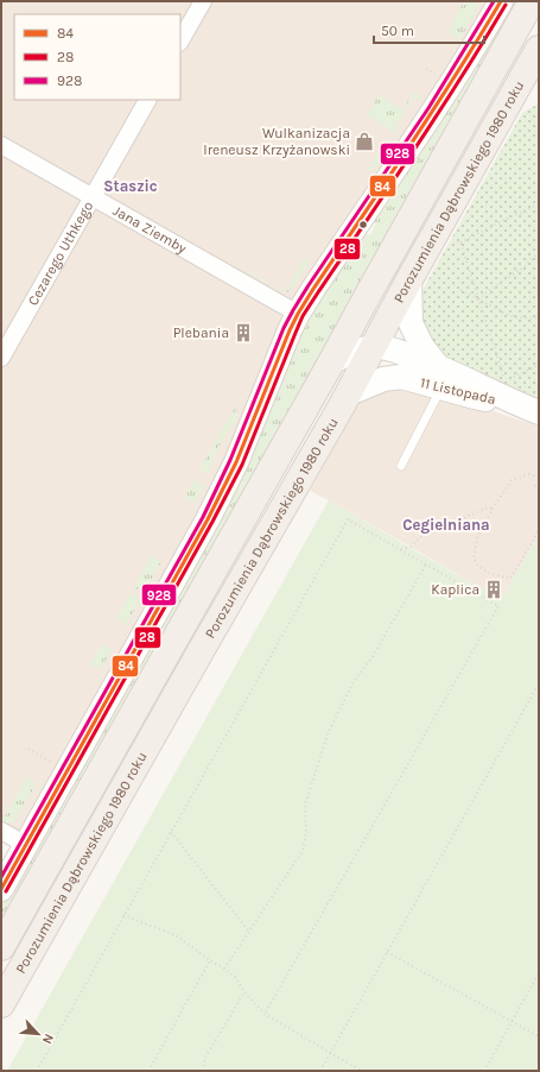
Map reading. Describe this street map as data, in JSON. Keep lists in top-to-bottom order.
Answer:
{
  "streets": {
    "main road": ["Porozumienia Dąbrowskiego 1980 roku"],
    "street": ["Jana Ziemby", "Cezarego Uthkego", "11 Listopada"]
  },
  "crossings": [
    ["Porozumienia Dąbrowskiego 1980 roku", "11 Listopada"],
    ["Jana Ziemby", "Cezarego Uthkego"]
  ],
  "districts": ["Staszic", "Cegielniana"],
  "places": {
    "shop": ["Wulkanizacja Ireneusz Krzyżanowski"],
    "building": ["Plebania", "Kaplica"]
  },
  "lines": ["transit line 84", "transit line 928", "transit line 28"],
  "legend": ["84", "28", "928"],
  "scale_bar": "50 m",
  "north": "bottom right"
}
